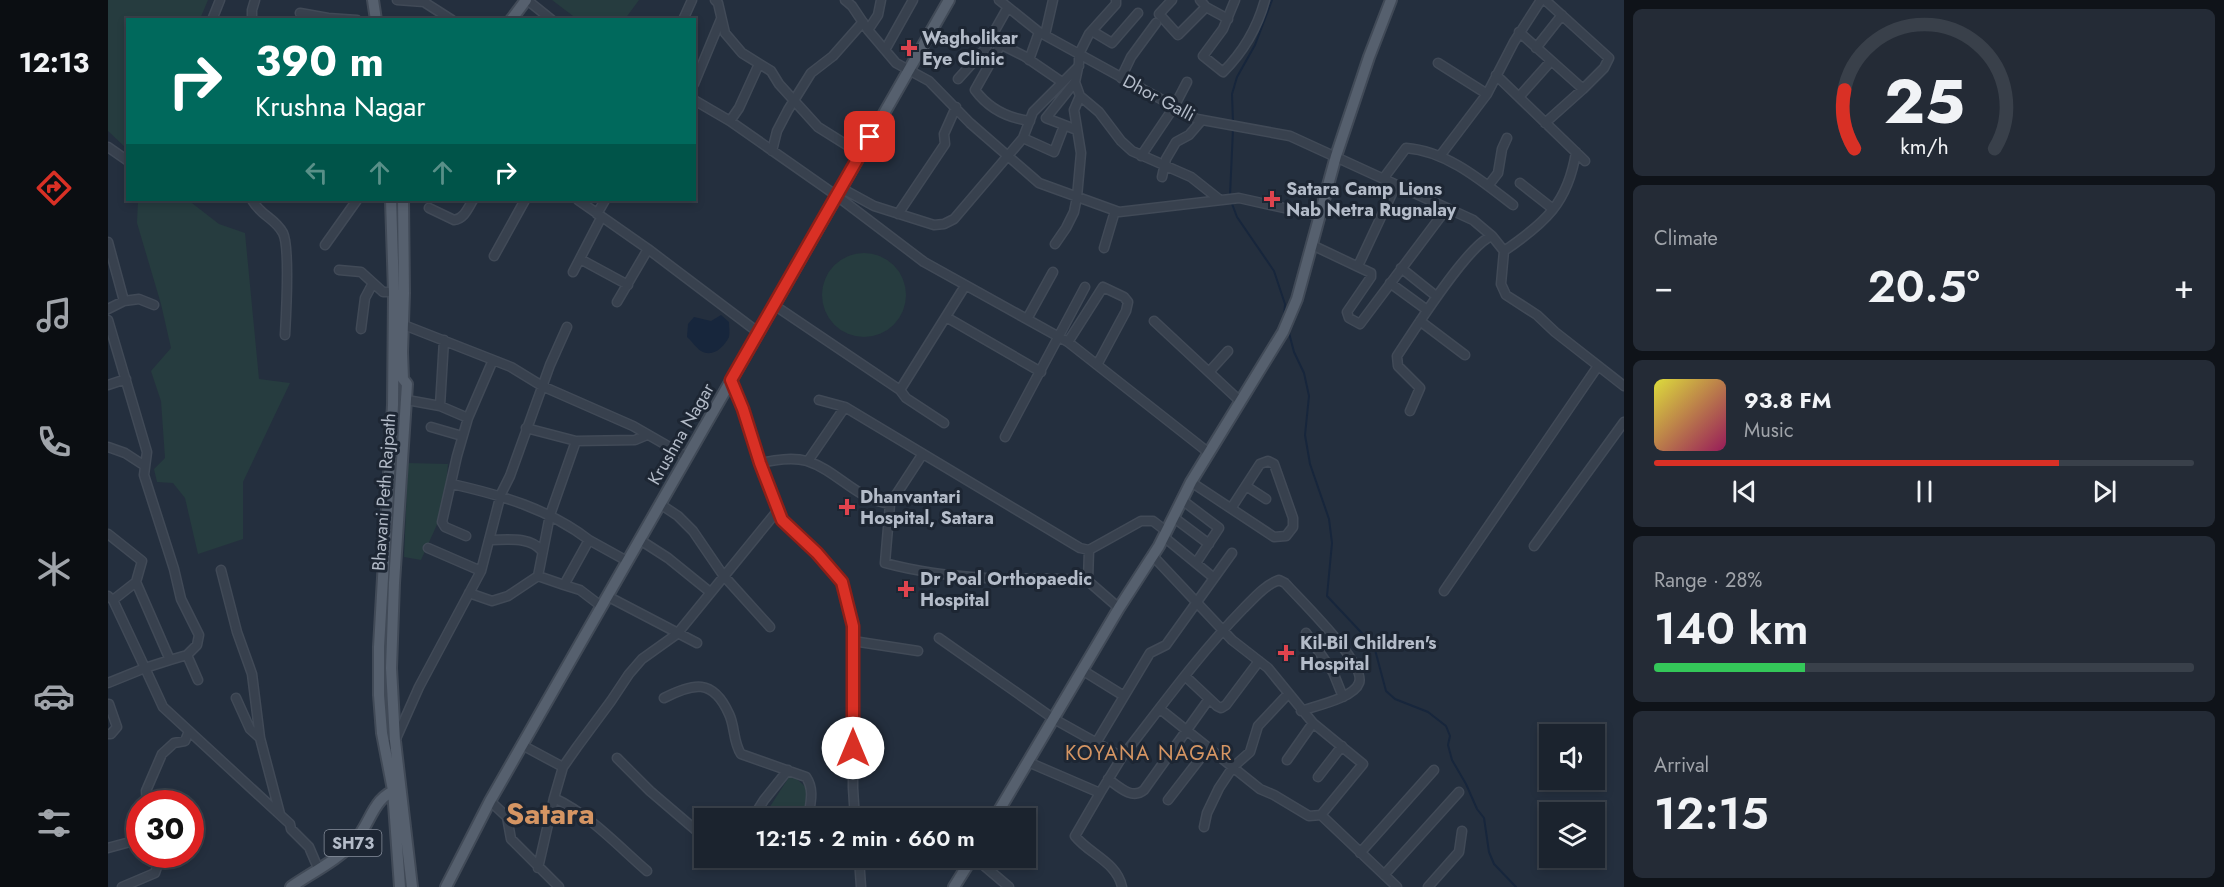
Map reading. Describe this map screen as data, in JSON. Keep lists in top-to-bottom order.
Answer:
{
  "streets": {
    "main road": ["Krushna Nagar", "Bhavani Peth Rajpath", "SH73"],
    "street": ["Dhor Galli"]
  },
  "crossings": [
    ["Bhavani Peth Rajpath", "SH73"]
  ],
  "districts": ["KOYANA NAGAR", "Satara"],
  "places": {
    "health": [
      "Wagholikar Eye Clinic",
      "Satara Camp Lions Nab Netra Rugnalay",
      "Dhanvantari Hospital, Satara",
      "Dr Poal Orthopaedic Hospital",
      "Kil-Bil Children's Hospital"
    ]
  },
  "page": {
    "tabs": "12:13",
    "turn": ["390 m", "Krushna Nagar"],
    "tile": [
      "Climate",
      ["Range · 28%", "140 km"],
      ["Arrival", "12:15"]
    ],
    "heat": ["−", "20.5°", "+"],
    "song": ["93.8 FM", "Music"],
    "limit": "30",
    "trip": "12:15 · 2 min · 660 m",
    "gauge": ["25", "km/h"]
  }
}
